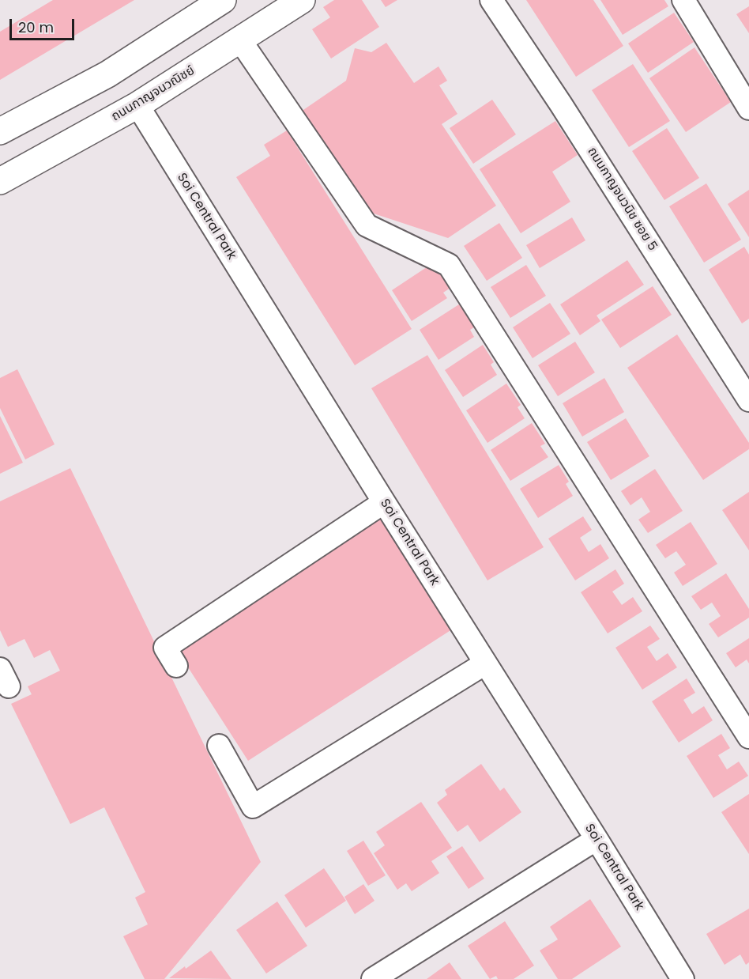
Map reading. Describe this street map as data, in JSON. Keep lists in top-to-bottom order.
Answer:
{
  "streets": {
    "main road": ["ถนนกาญจนวณิชย์"],
    "street": ["ถนนกาญจนวนิช ซอย 5", "Soi Central Park"]
  },
  "crossings": [
    ["ถนนกาญจนวณิชย์", "Soi Central Park"]
  ],
  "scale_bar": "20 m"
}
